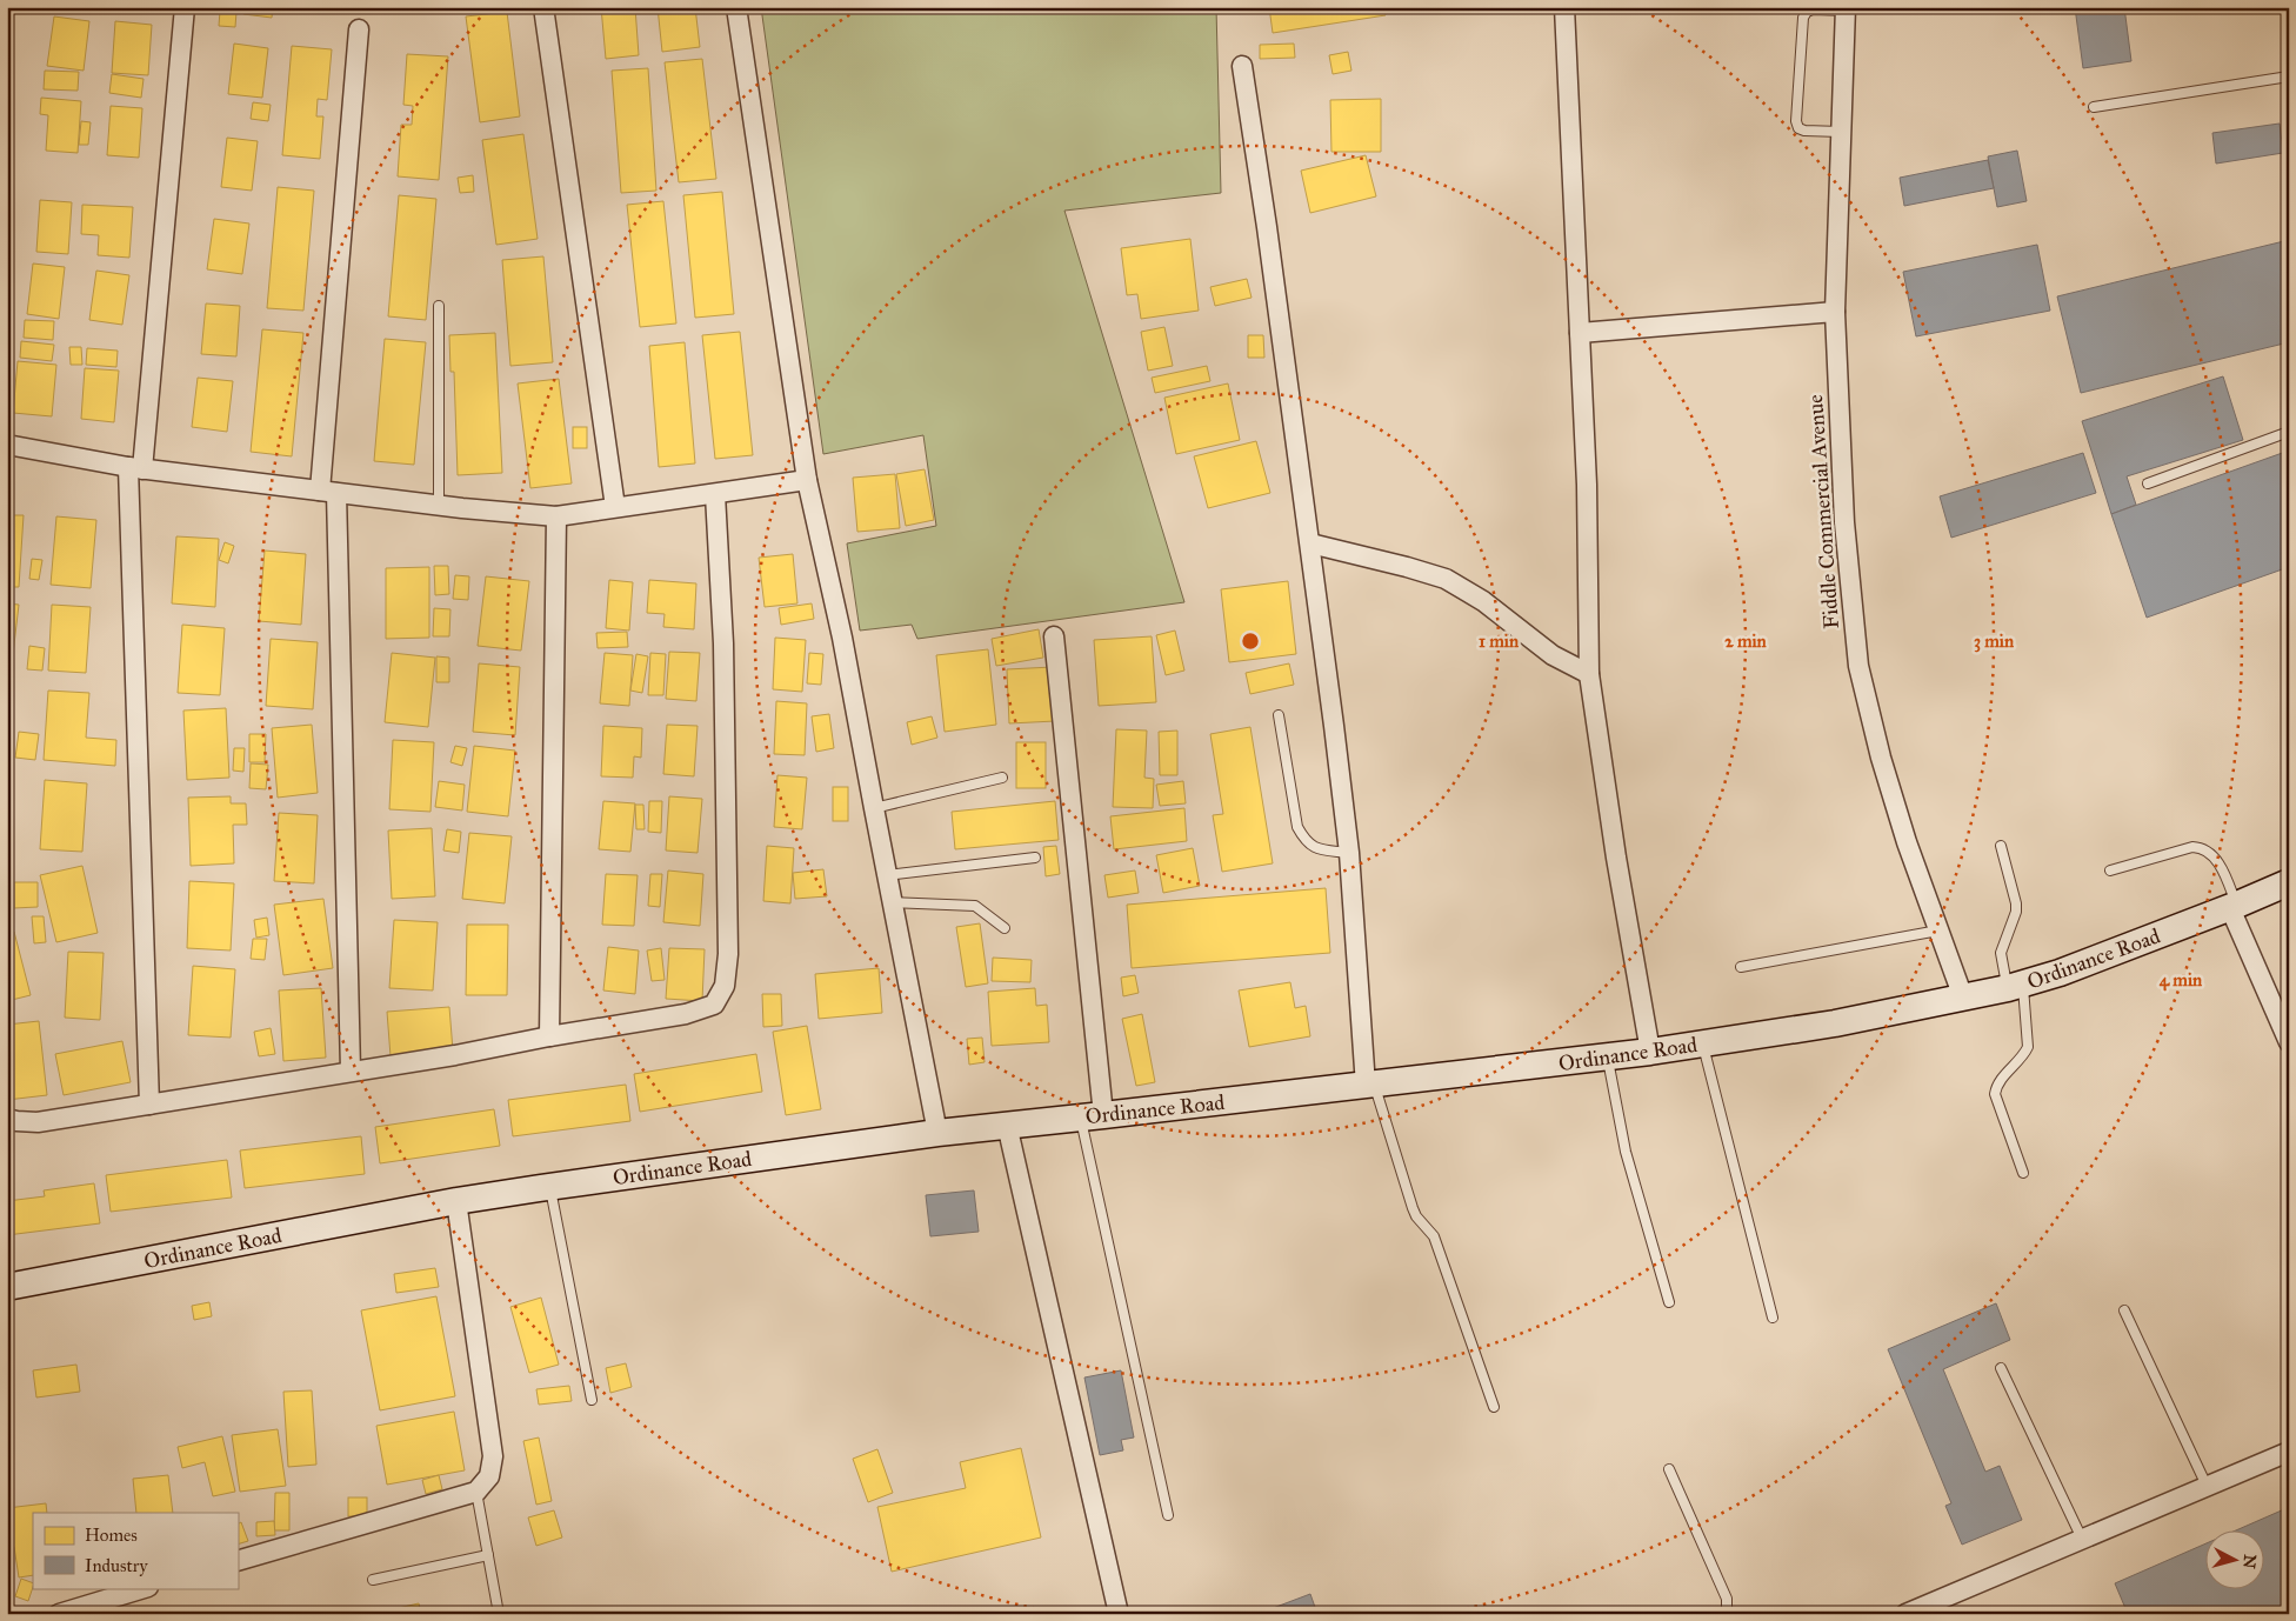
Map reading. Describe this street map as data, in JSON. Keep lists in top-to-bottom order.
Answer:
{
  "streets": {
    "street": ["Fiddle Commercial Avenue", "Ordinance Road"]
  },
  "crossings": [
    ["Fiddle Commercial Avenue", "Ordinance Road"]
  ],
  "legend": ["Homes", "Industry"],
  "north": "right",
  "rings": [
    "1 min",
    "2 min",
    "3 min",
    "4 min"
  ]
}
